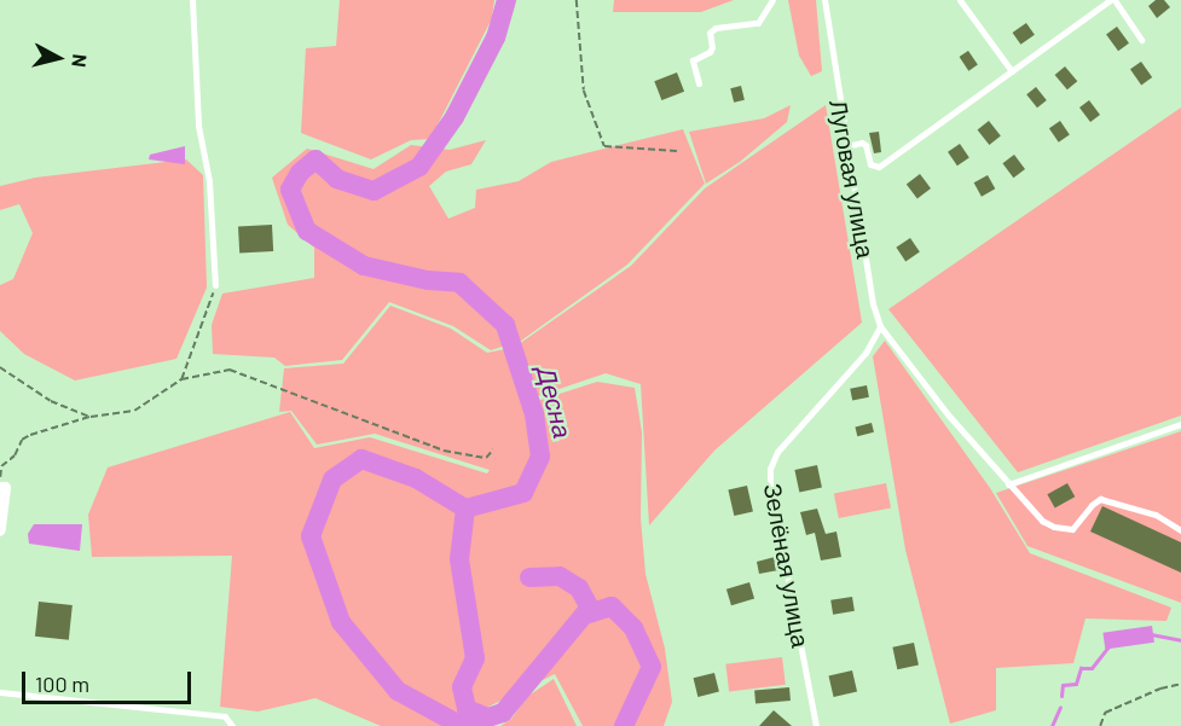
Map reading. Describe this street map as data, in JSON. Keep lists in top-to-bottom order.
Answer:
{
  "streets": {
    "lane": ["Луговая улица", "Зелёная улица"]
  },
  "crossings": [
    ["Луговая улица", "Зелёная улица"]
  ],
  "water": ["Десна"],
  "scale_bar": "100 m",
  "north": "right"
}
